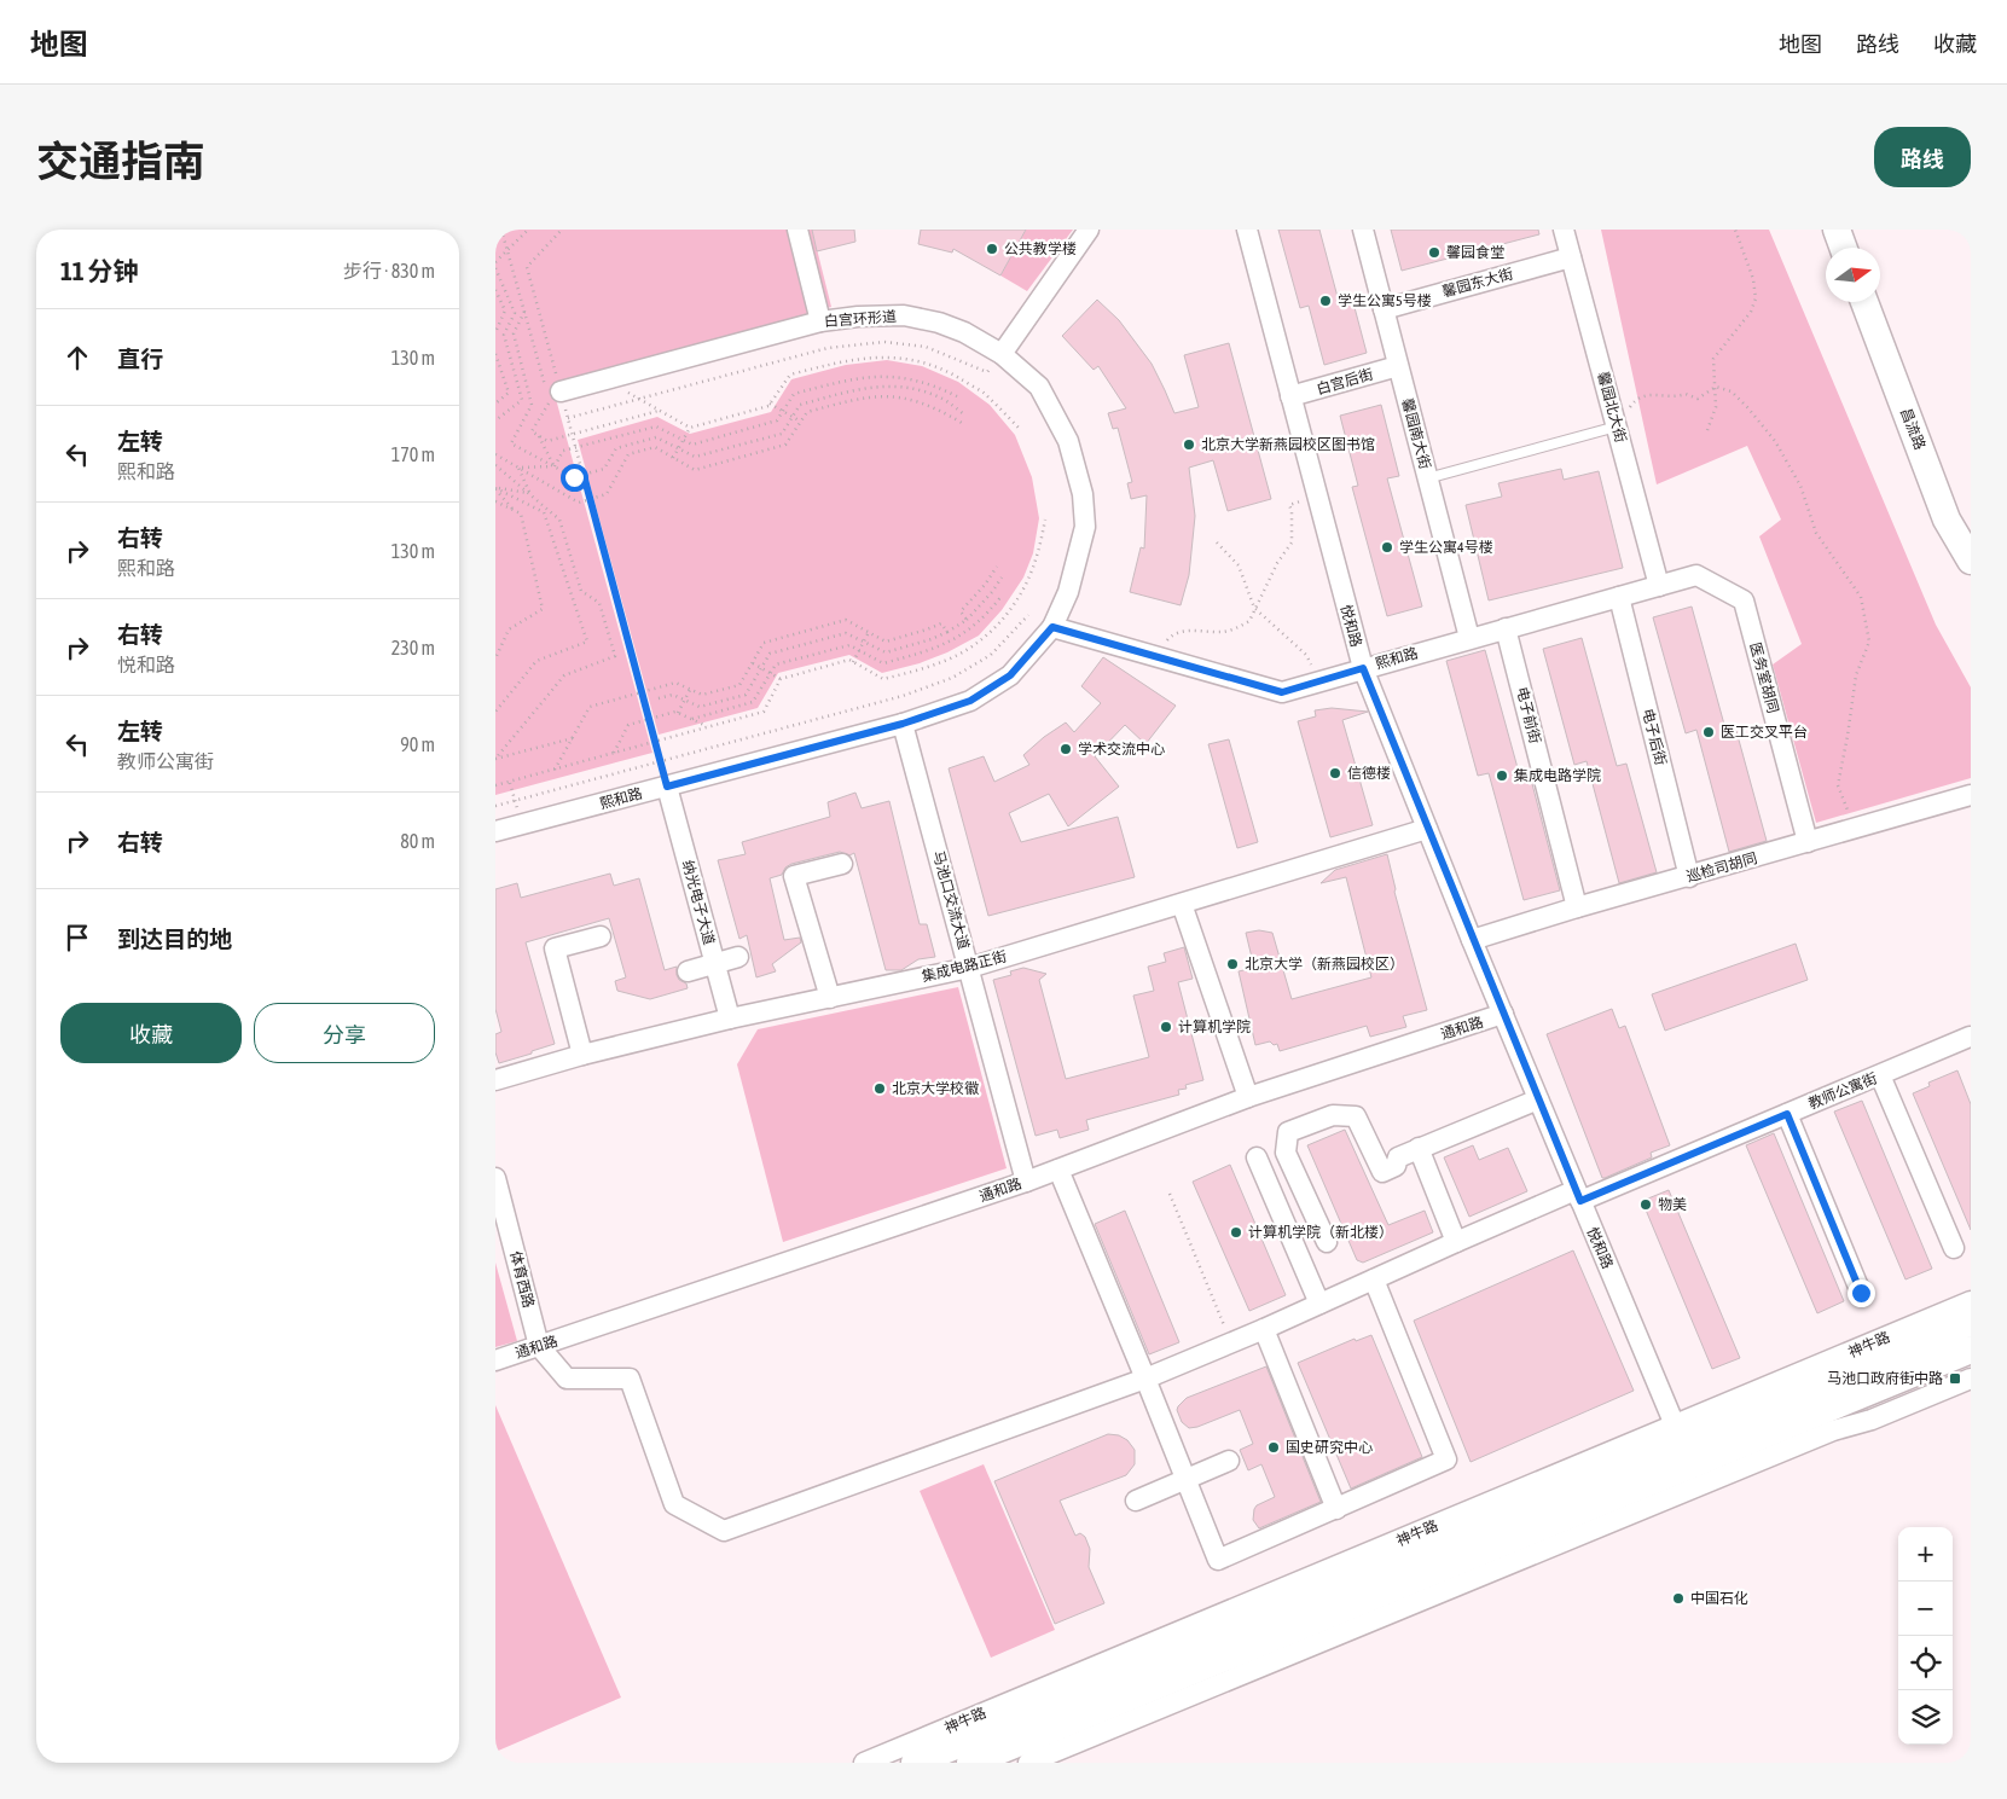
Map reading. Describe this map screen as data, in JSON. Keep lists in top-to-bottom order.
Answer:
{
  "streets": {
    "main road": ["昌流路", "神牛路"],
    "street": [
      "馨园东大街",
      "白宫环形道",
      "白宫后街",
      "馨园北大街",
      "馨园南大街",
      "悦和路",
      "熙和路",
      "医务室胡同",
      "电子前街",
      "电子后街",
      "巡检司胡同",
      "马池口交流大道",
      "纳光电子大道",
      "集成电路正街",
      "通和路",
      "教师公寓街",
      "体育西路"
    ]
  },
  "crossings": [
    ["馨园东大街", "馨园北大街"],
    ["馨园东大街", "馨园南大街"],
    ["白宫环形道", "熙和路"],
    ["白宫后街", "馨园南大街"],
    ["白宫后街", "悦和路"],
    ["馨园北大街", "熙和路"],
    ["馨园南大街", "熙和路"],
    ["悦和路", "熙和路"],
    ["悦和路", "巡检司胡同"],
    ["悦和路", "集成电路正街"],
    ["悦和路", "通和路"],
    ["悦和路", "教师公寓街"],
    ["悦和路", "神牛路"],
    ["熙和路", "医务室胡同"],
    ["熙和路", "电子前街"],
    ["熙和路", "电子后街"],
    ["熙和路", "马池口交流大道"],
    ["熙和路", "纳光电子大道"],
    ["医务室胡同", "巡检司胡同"],
    ["电子前街", "巡检司胡同"],
    ["电子后街", "巡检司胡同"],
    ["马池口交流大道", "集成电路正街"],
    ["马池口交流大道", "通和路"],
    ["纳光电子大道", "集成电路正街"],
    ["通和路", "教师公寓街"],
    ["通和路", "体育西路"],
    ["教师公寓街", "体育西路"]
  ],
  "places": {
    "other": [
      "公共教学楼",
      "馨园食堂",
      "学生公寓5号楼",
      "北京大学新燕园校区图书馆",
      "学生公寓4号楼",
      "医工交叉平台",
      "学术交流中心",
      "信德楼",
      "集成电路学院",
      "北京大学（新燕园校区）",
      "计算机学院",
      "北京大学校徽",
      "物美",
      "计算机学院（新北楼）",
      "国史研究中心",
      "中国石化"
    ],
    "transit": ["马池口政府街中路"]
  },
  "north": "right",
  "page": {
    "header": "地图",
    "nav": ["地图", "路线", "收藏"],
    "title": "交通指南",
    "buttons": [
      "路线",
      ["收藏", "分享"]
    ],
    "heading": ["11 分钟", "步行 · 830 m"],
    "list": [
      ["直行", "130 m"],
      ["左转", "熙和路", "170 m"],
      ["右转", "熙和路", "130 m"],
      ["右转", "悦和路", "230 m"],
      ["左转", "教师公寓街", "90 m"],
      ["右转", "80 m"],
      "到达目的地"
    ],
    "map_buttons": ["+", "−"]
  }
}
